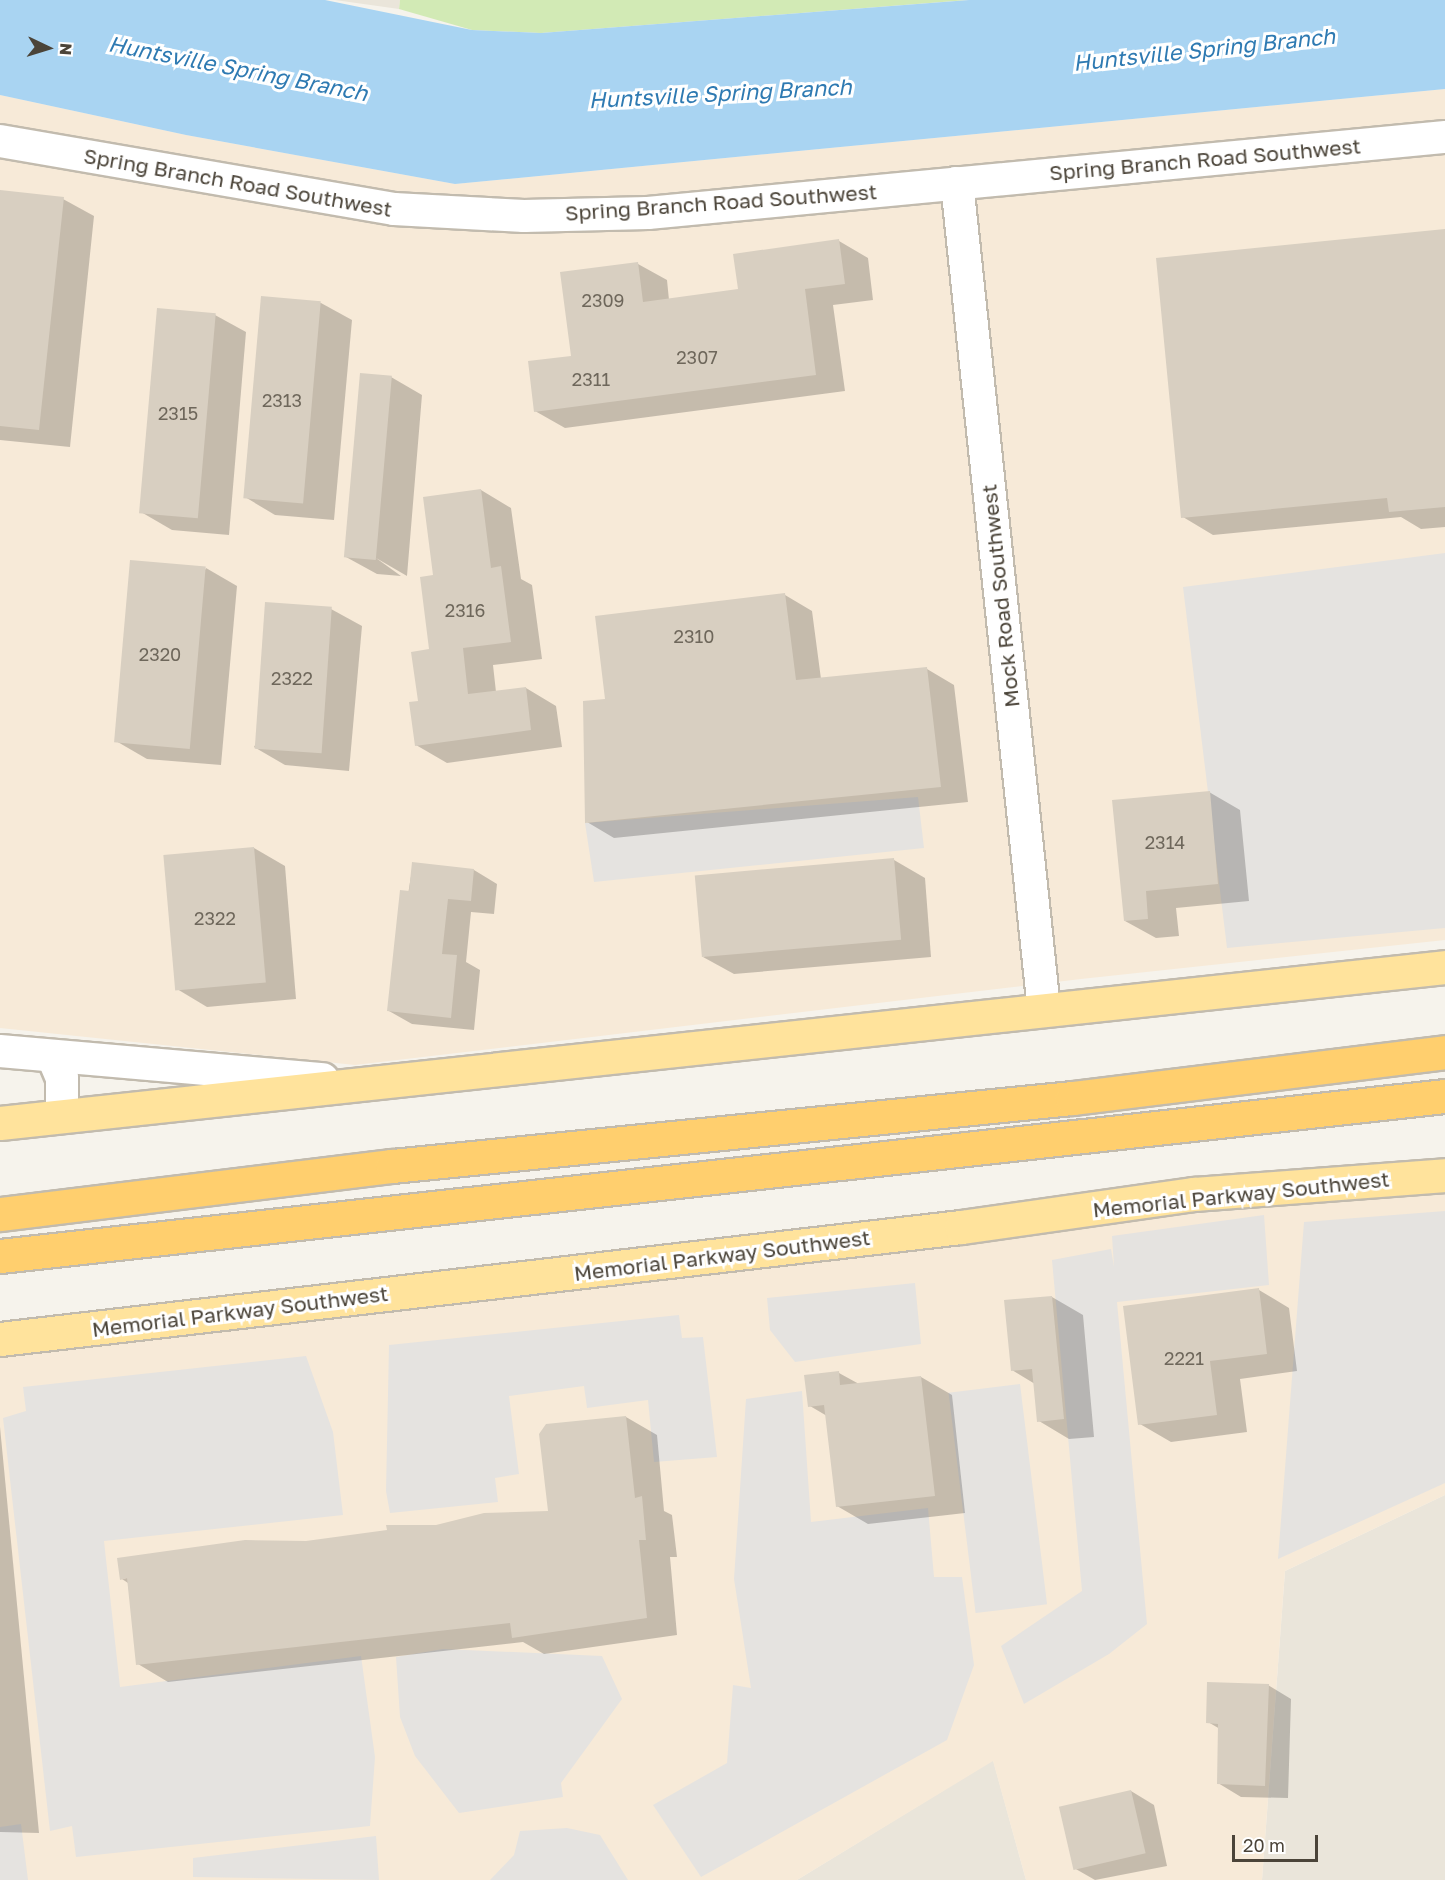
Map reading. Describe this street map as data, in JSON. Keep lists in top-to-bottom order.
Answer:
{
  "streets": {
    "main road": ["Memorial Parkway Southwest"],
    "street": ["Spring Branch Road Southwest", "Mock Road Southwest"]
  },
  "crossings": [
    ["Spring Branch Road Southwest", "Mock Road Southwest"]
  ],
  "water": ["Huntsville Spring Branch"],
  "house_numbers": [
    "2309",
    "2307",
    "2311",
    "2313",
    "2315",
    "2316",
    "2310",
    "2320",
    "2322",
    "2314",
    "2322",
    "2221"
  ],
  "scale_bar": "20 m",
  "north": "right"
}
